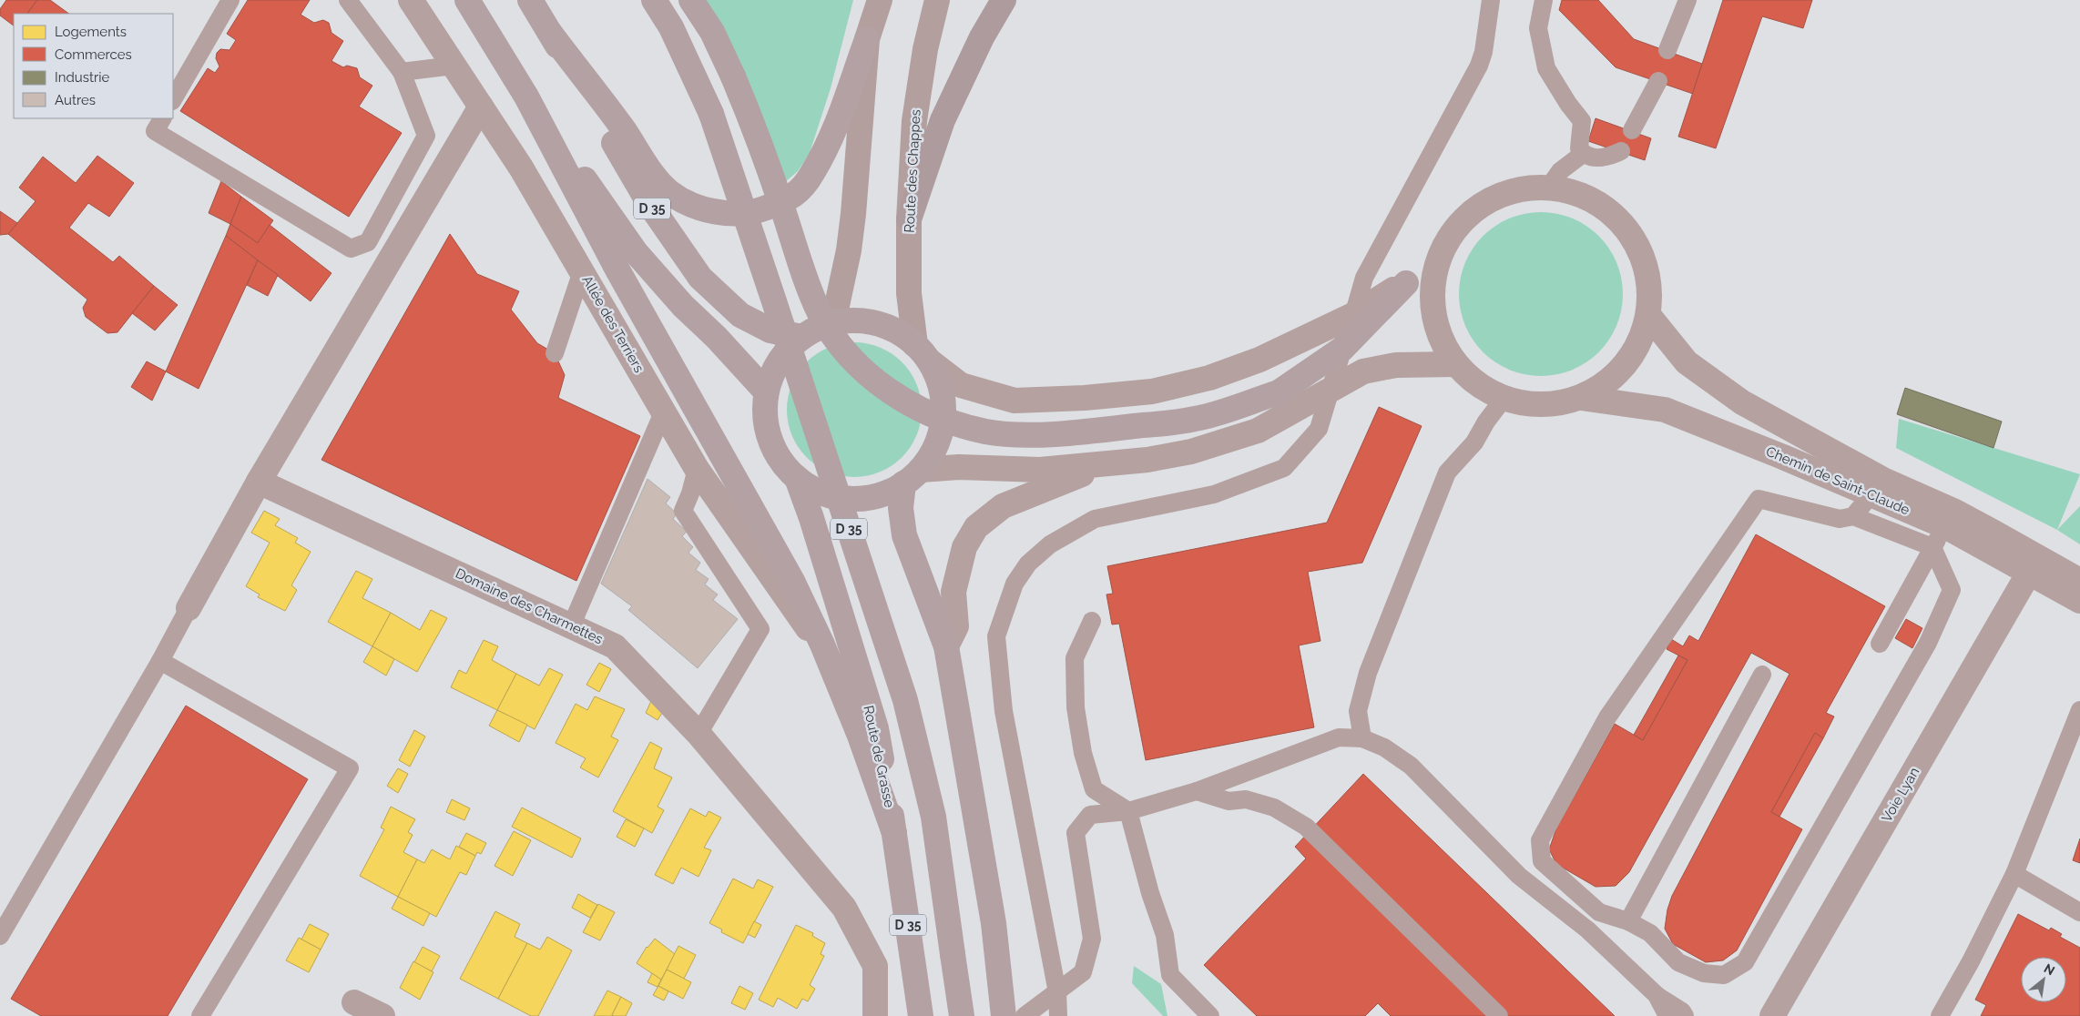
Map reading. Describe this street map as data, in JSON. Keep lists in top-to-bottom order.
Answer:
{
  "streets": {
    "main road": ["Route des Chappes", "D 35", "Route de Grasse"],
    "street": [
      "Allée des Terriers",
      "Chemin de Saint-Claude",
      "Domaine des Charmettes",
      "Voie Lyan"
    ]
  },
  "crossings": [
    ["Chemin de Saint-Claude", "Voie Lyan"]
  ],
  "legend": [
    "Logements",
    "Commerces",
    "Industrie",
    "Autres"
  ],
  "north": "top right"
}
